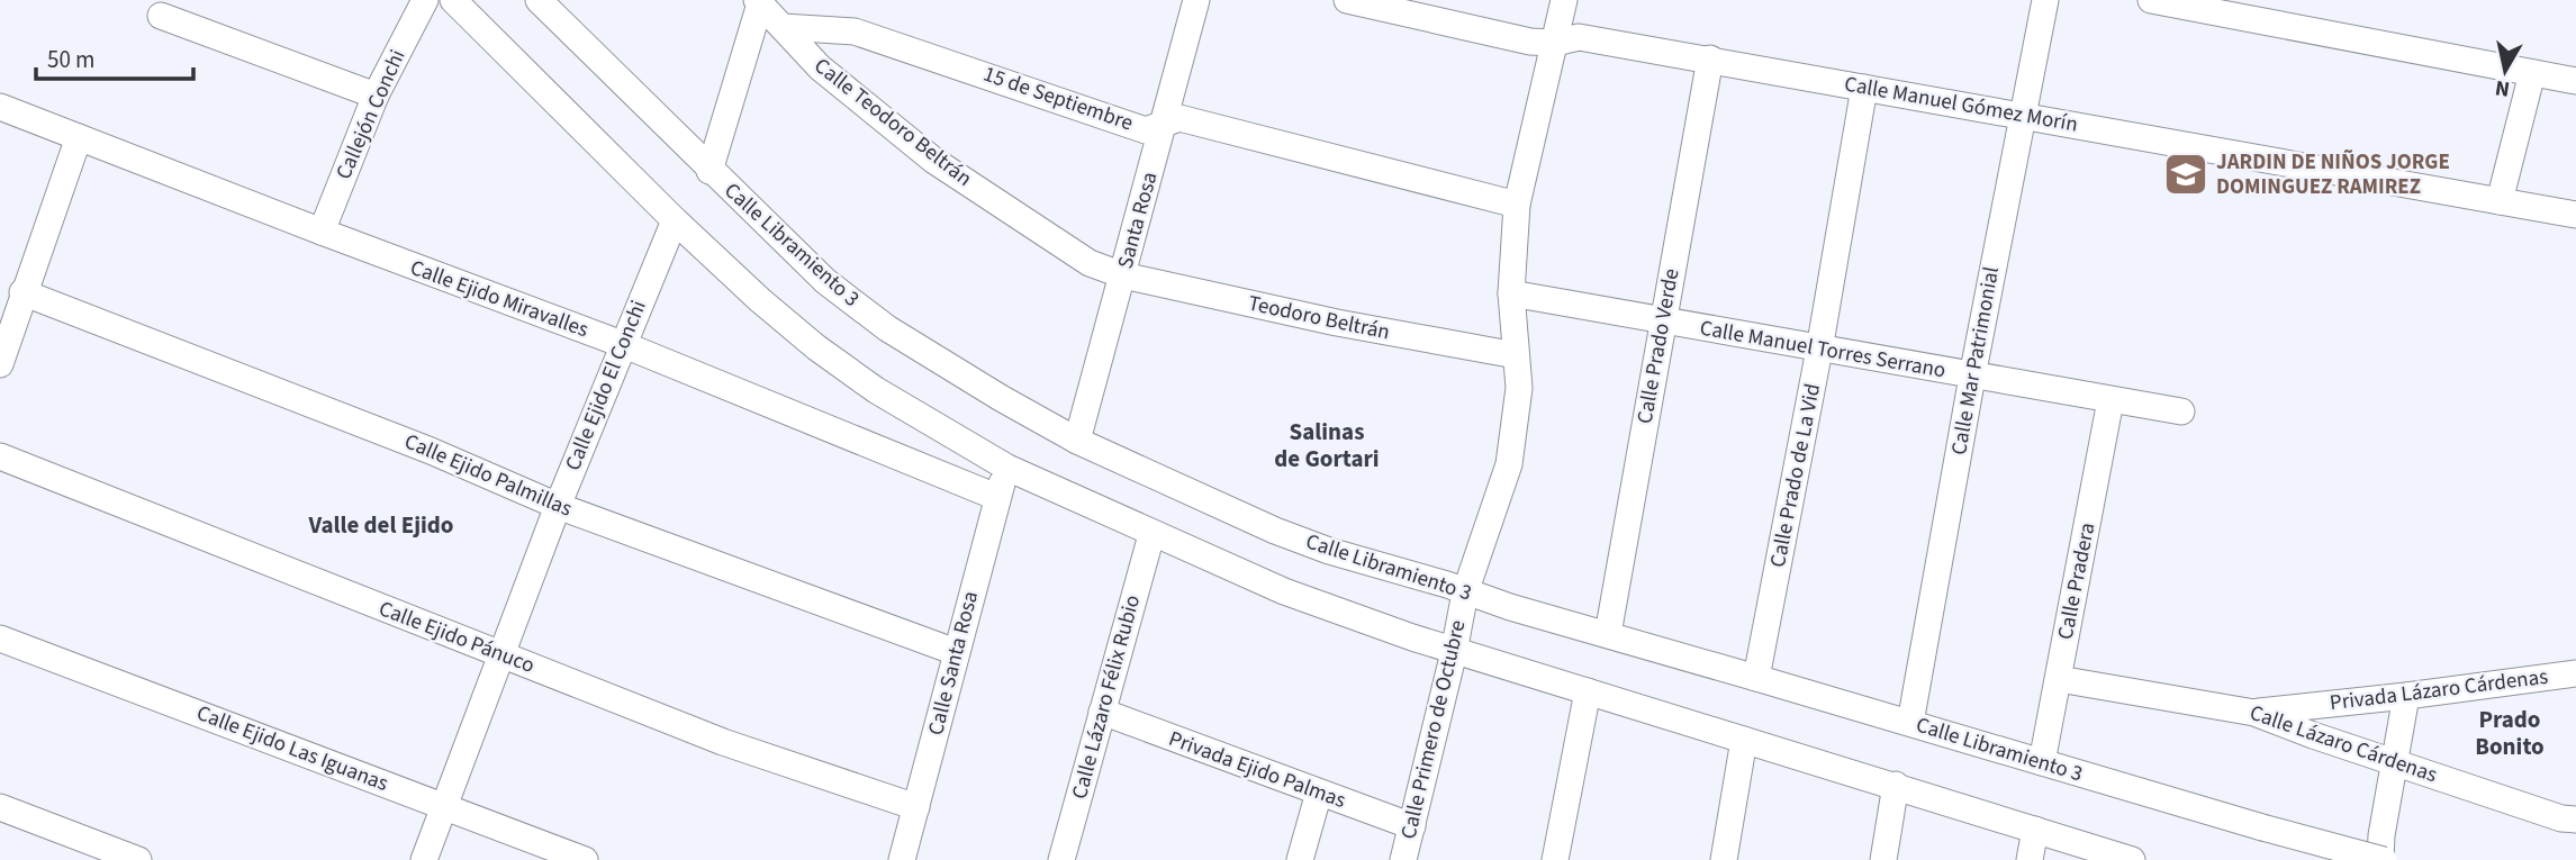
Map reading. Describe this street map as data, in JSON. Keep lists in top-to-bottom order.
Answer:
{
  "streets": {
    "street": [
      "15 de Septiembre",
      "Calle Manuel Gómez Morín",
      "Callejón Conchi",
      "Calle Teodoro Beltrán",
      "Santa Rosa",
      "Calle Libramiento 3",
      "Calle Ejido Miravalles",
      "Teodoro Beltrán",
      "Calle Prado Verde",
      "Calle Manuel Torres Serrano",
      "Calle Mar Patrimonial",
      "Calle Ejido El Conchi",
      "Calle Ejido Palmillas",
      "Calle Prado de La Vid",
      "Calle Pradera",
      "Calle Ejido Pánuco",
      "Calle Santa Rosa",
      "Privada Lázaro Cárdenas",
      "Calle Lázaro Félix Rubio",
      "Calle Primero de Octubre",
      "Calle Lázaro Cárdenas",
      "Calle Ejido Las Iguanas",
      "Privada Ejido Palmas"
    ]
  },
  "crossings": [
    ["15 de Septiembre", "Calle Teodoro Beltrán"],
    ["15 de Septiembre", "Santa Rosa"],
    ["15 de Septiembre", "Calle Primero de Octubre"],
    ["Calle Manuel Gómez Morín", "Calle Prado Verde"],
    ["Calle Manuel Gómez Morín", "Calle Mar Patrimonial"],
    ["Calle Manuel Gómez Morín", "Calle Prado de La Vid"],
    ["Calle Manuel Gómez Morín", "Calle Primero de Octubre"],
    ["Callejón Conchi", "Calle Ejido Miravalles"],
    ["Calle Teodoro Beltrán", "Santa Rosa"],
    ["Calle Teodoro Beltrán", "Teodoro Beltrán"],
    ["Santa Rosa", "Calle Libramiento 3"],
    ["Santa Rosa", "Teodoro Beltrán"],
    ["Calle Libramiento 3", "Calle Prado Verde"],
    ["Calle Libramiento 3", "Calle Mar Patrimonial"],
    ["Calle Libramiento 3", "Calle Prado de La Vid"],
    ["Calle Libramiento 3", "Calle Pradera"],
    ["Calle Libramiento 3", "Calle Primero de Octubre"],
    ["Calle Ejido Miravalles", "Calle Ejido El Conchi"],
    ["Calle Ejido Miravalles", "Calle Santa Rosa"],
    ["Teodoro Beltrán", "Calle Primero de Octubre"],
    ["Calle Prado Verde", "Calle Manuel Torres Serrano"],
    ["Calle Manuel Torres Serrano", "Calle Mar Patrimonial"],
    ["Calle Manuel Torres Serrano", "Calle Prado de La Vid"],
    ["Calle Manuel Torres Serrano", "Calle Pradera"],
    ["Calle Manuel Torres Serrano", "Calle Primero de Octubre"],
    ["Calle Ejido El Conchi", "Calle Ejido Palmillas"],
    ["Calle Ejido El Conchi", "Calle Ejido Pánuco"],
    ["Calle Ejido El Conchi", "Calle Ejido Las Iguanas"],
    ["Calle Ejido Palmillas", "Calle Santa Rosa"],
    ["Calle Pradera", "Calle Lázaro Cárdenas"],
    ["Calle Ejido Pánuco", "Calle Santa Rosa"],
    ["Privada Lázaro Cárdenas", "Calle Lázaro Cárdenas"],
    ["Calle Lázaro Félix Rubio", "Privada Ejido Palmas"],
    ["Calle Primero de Octubre", "Privada Ejido Palmas"]
  ],
  "districts": ["Salinas de Gortari", "Valle del Ejido", "Prado Bonito"],
  "places": {
    "school or university": ["JARDIN DE NIÑOS JORGE DOMINGUEZ RAMIREZ"]
  },
  "scale_bar": "50 m",
  "north": "bottom"
}
